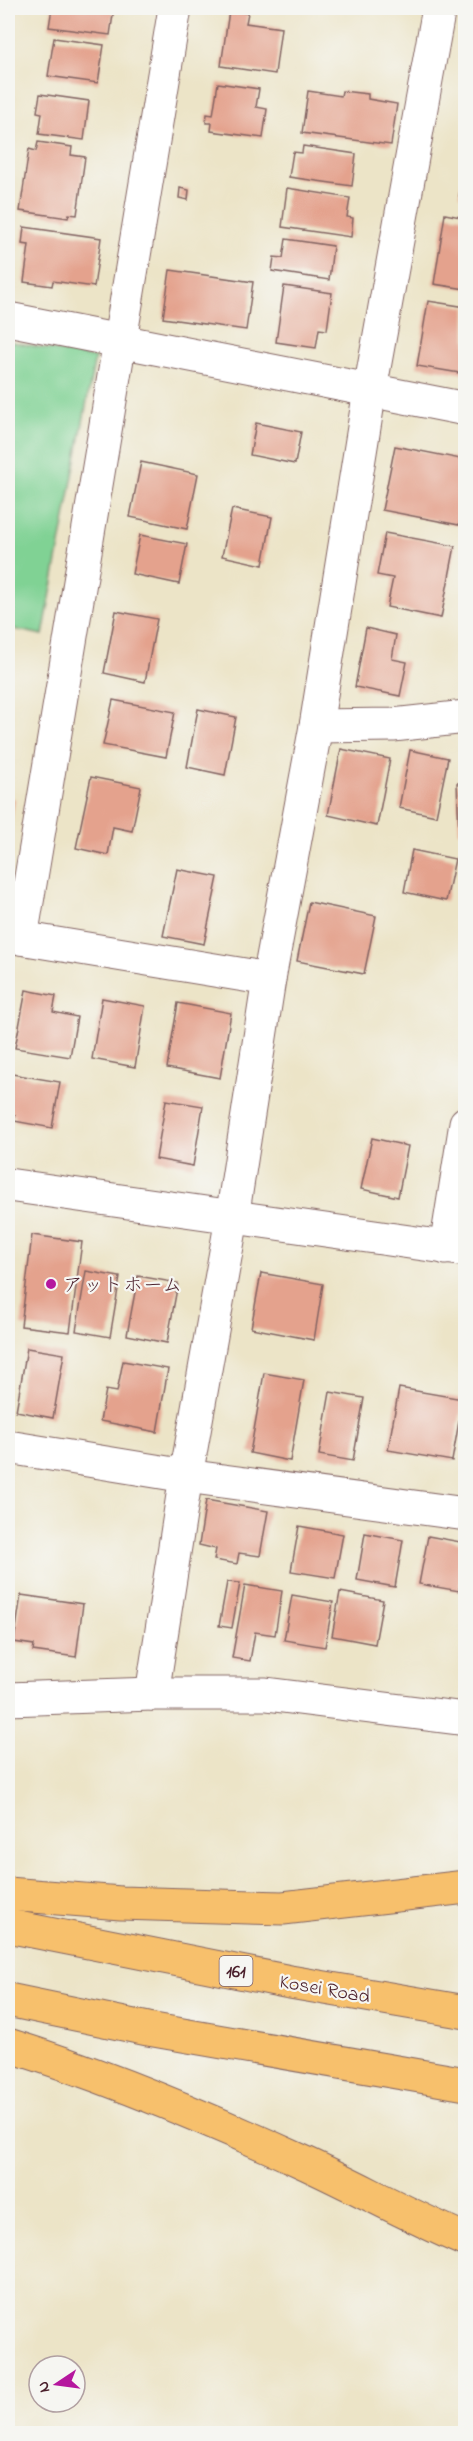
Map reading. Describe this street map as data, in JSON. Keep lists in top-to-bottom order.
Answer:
{
  "streets": {
    "highway": ["161", "Kosei Road"]
  },
  "places": ["アットホーム"],
  "north": "left"
}
